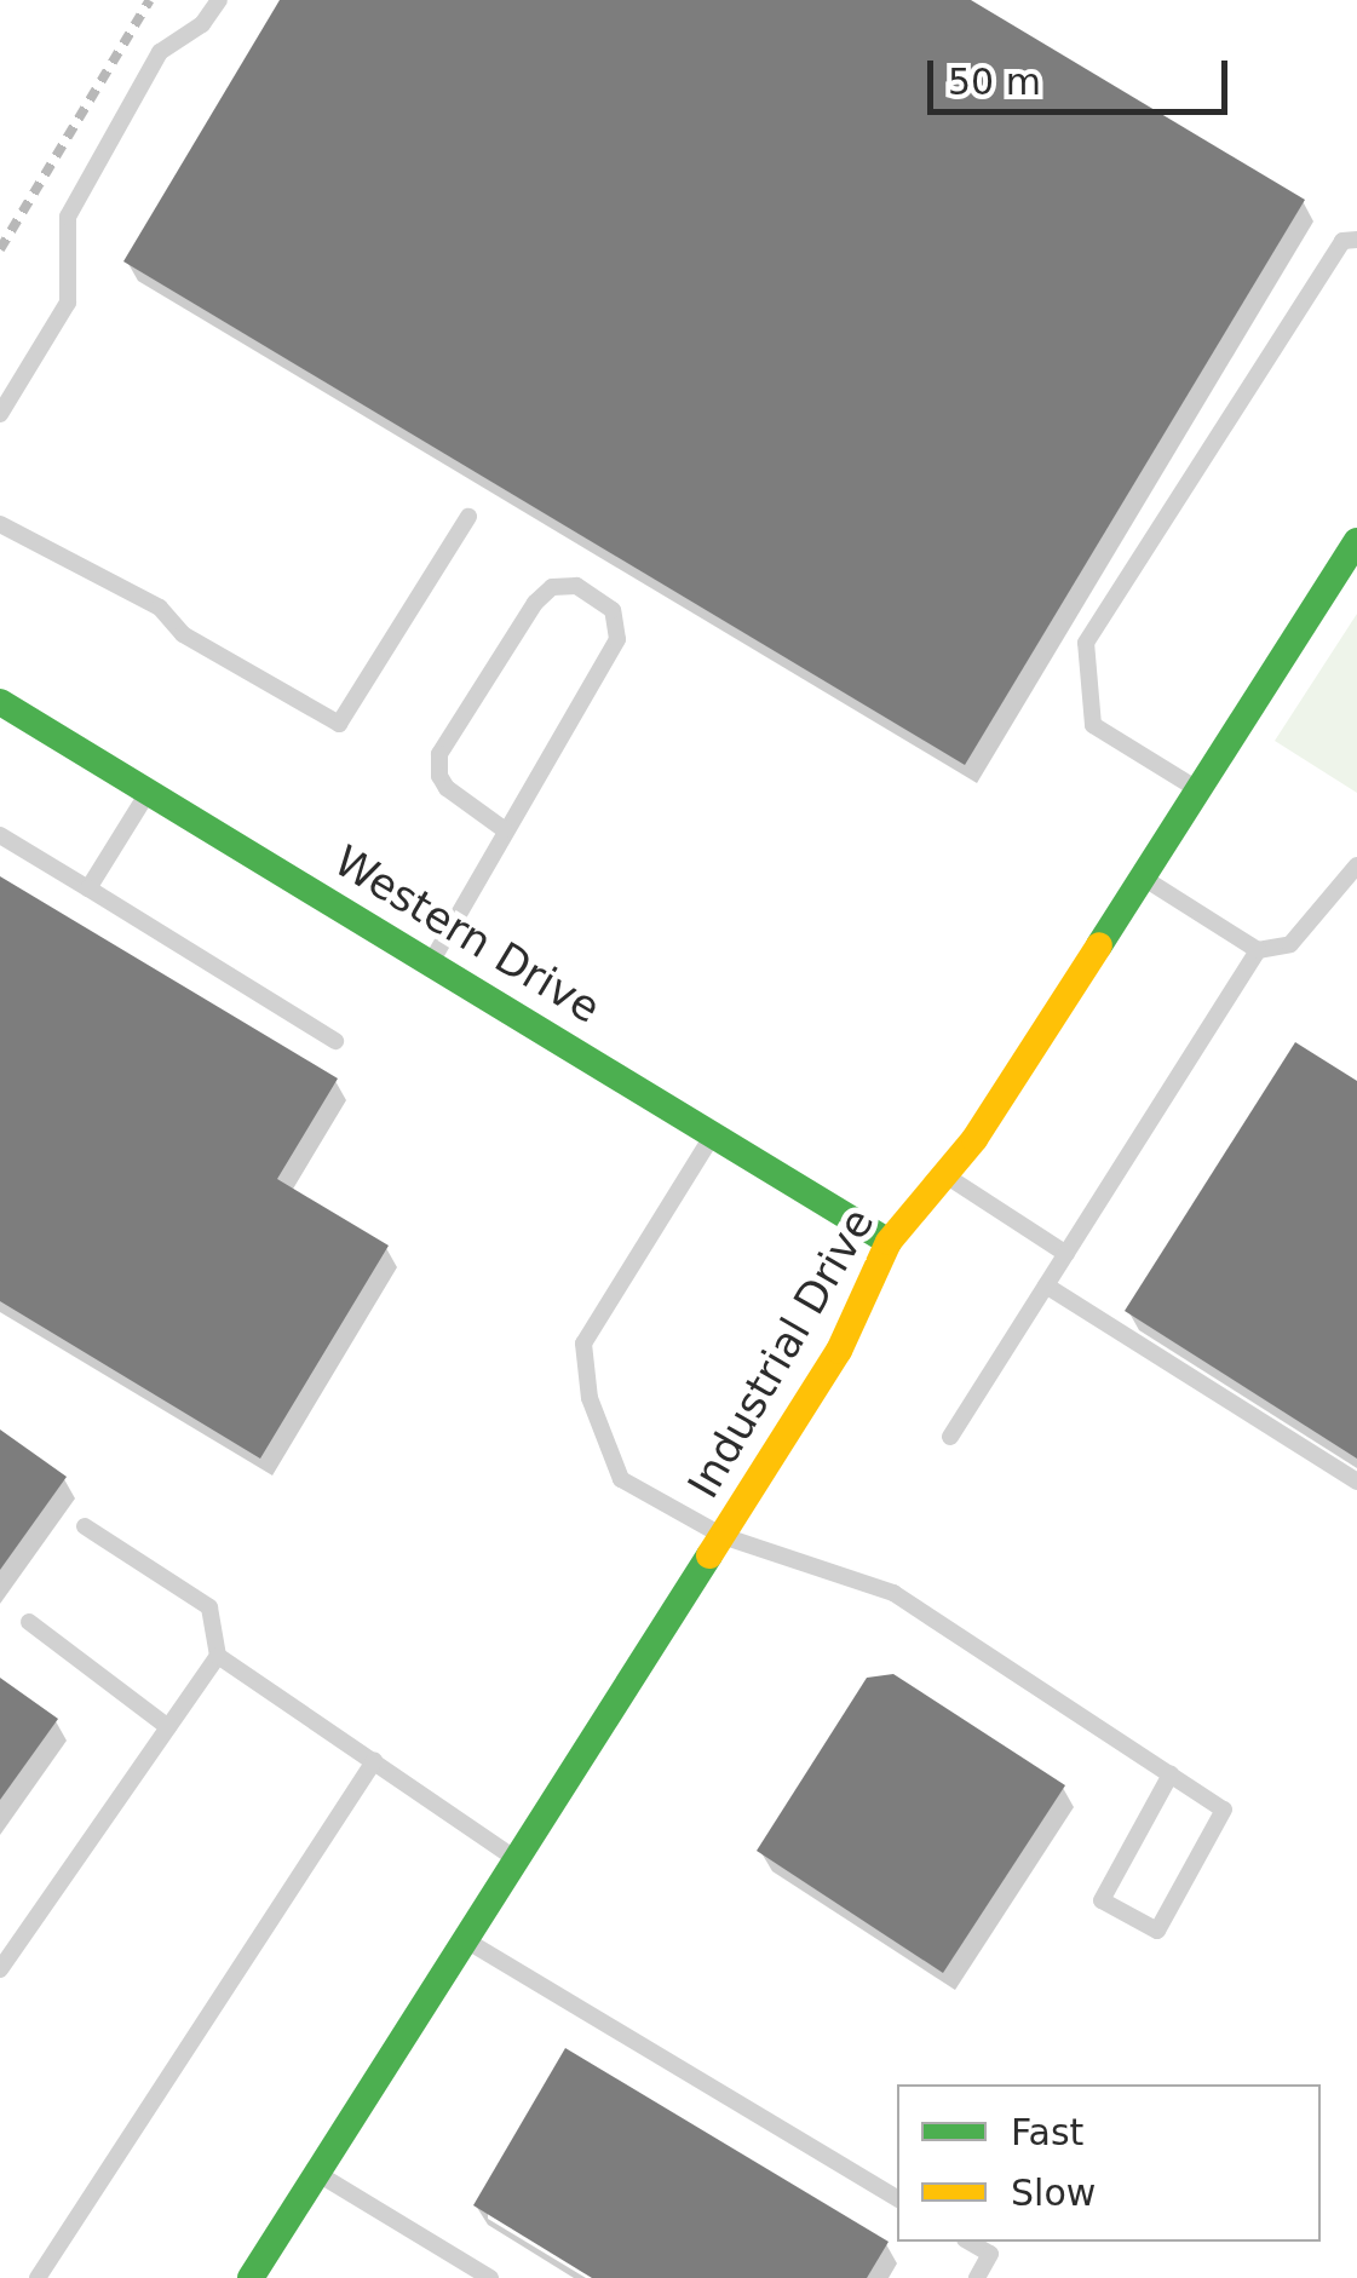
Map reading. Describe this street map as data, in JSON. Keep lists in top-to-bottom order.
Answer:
{
  "streets": {
    "street": ["Western Drive", "Industrial Drive"]
  },
  "crossings": [
    ["Western Drive", "Industrial Drive"]
  ],
  "legend": ["Fast", "Slow"],
  "scale_bar": "50 m"
}
